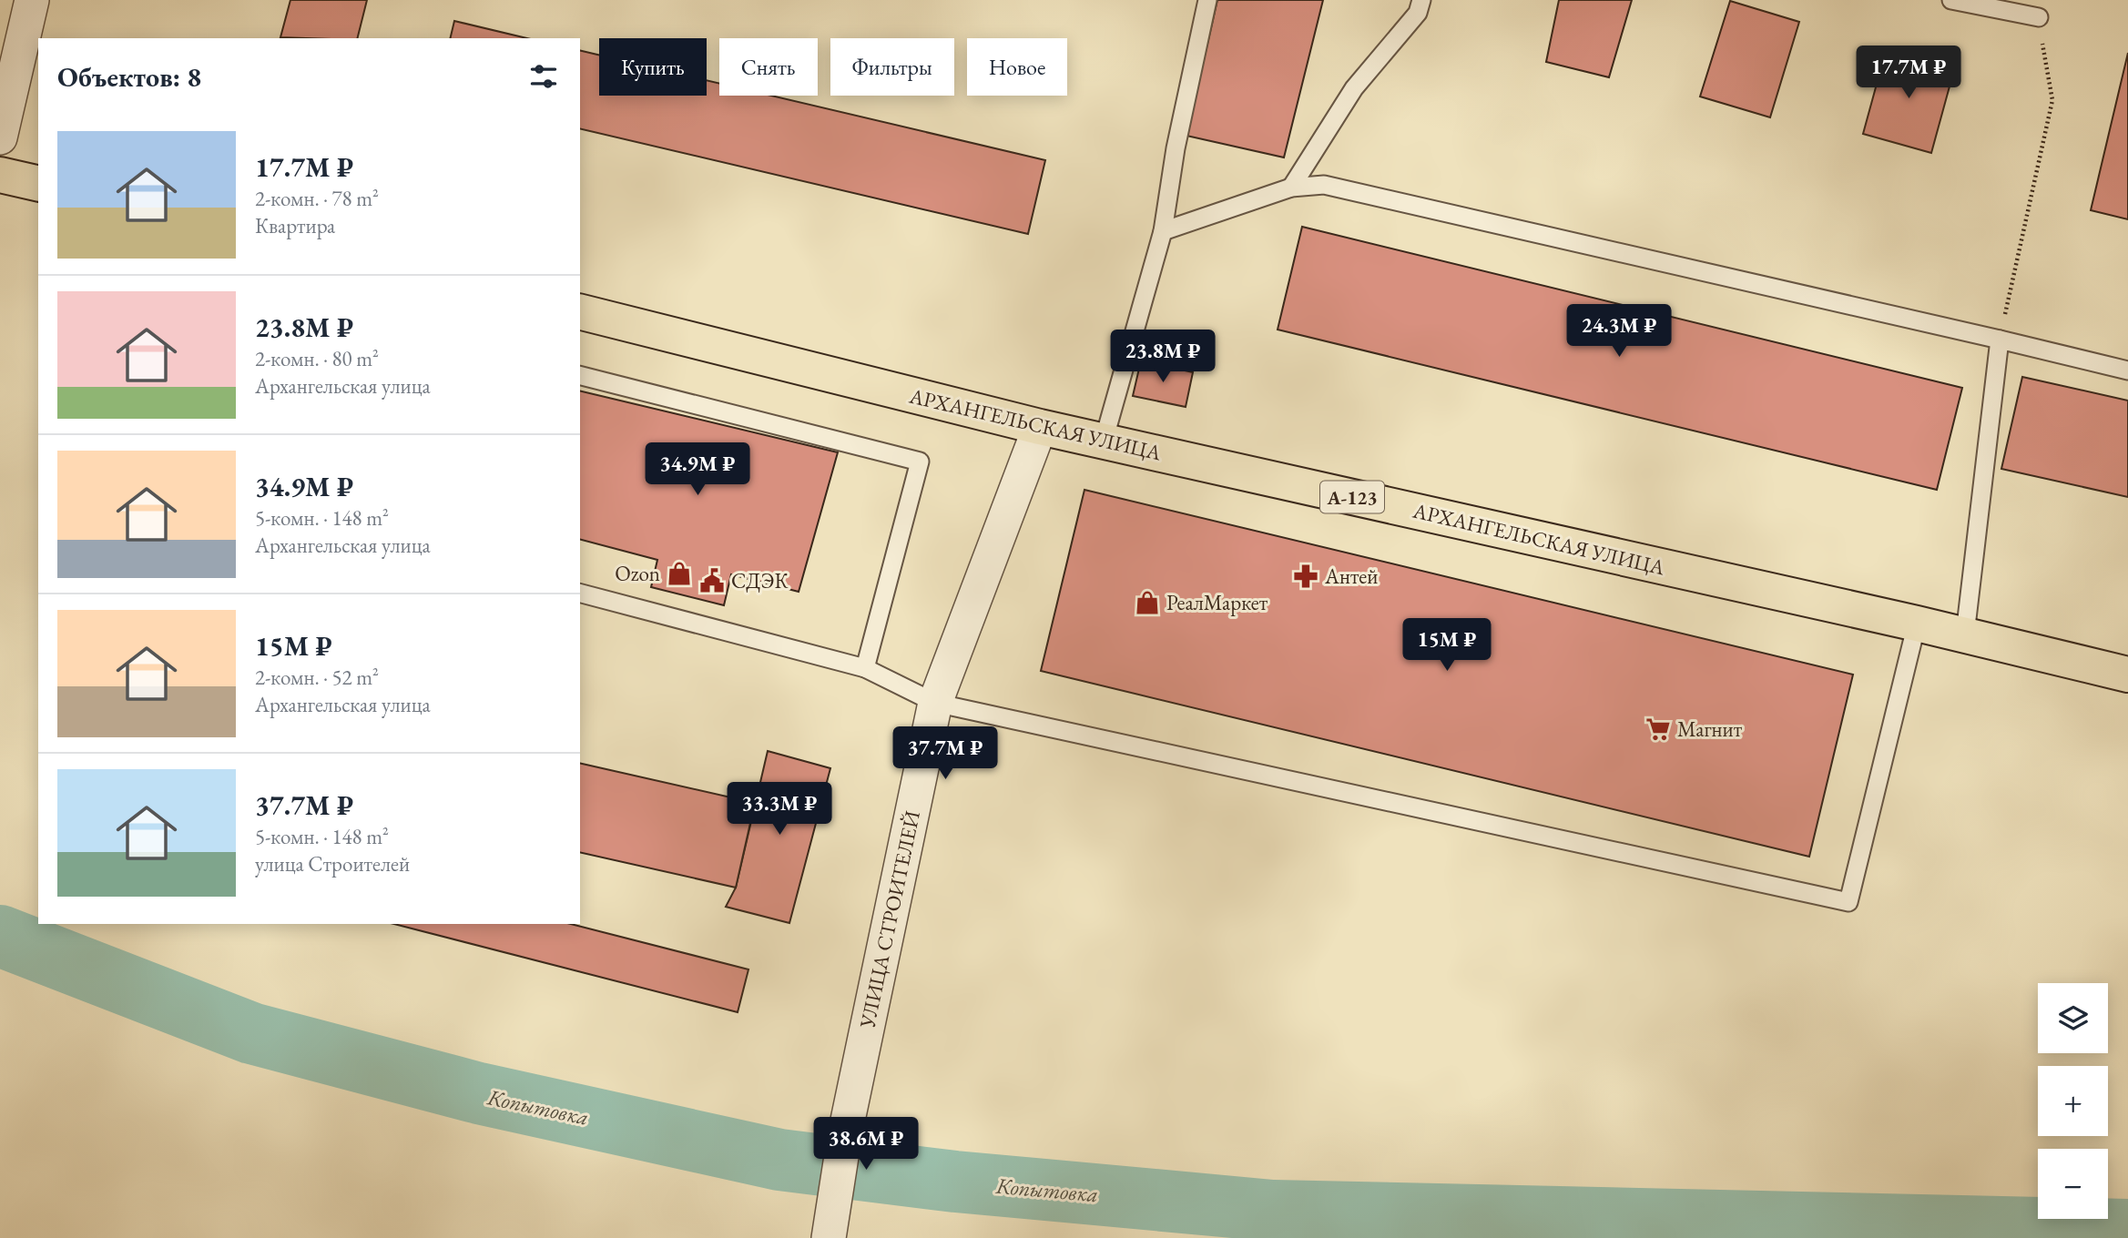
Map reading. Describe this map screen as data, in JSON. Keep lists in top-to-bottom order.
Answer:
{
  "streets": {
    "main road": ["АРХАНГЕЛЬСКАЯ УЛИЦА", "А-123"],
    "street": ["УЛИЦА СТРОИТЕЛЕЙ"]
  },
  "crossings": [
    ["АРХАНГЕЛЬСКАЯ УЛИЦА", "УЛИЦА СТРОИТЕЛЕЙ"]
  ],
  "water": ["Копытовка"],
  "places": {
    "shop": ["Ozon", "РеалМаркет"],
    "pharmacy": ["Антей"],
    "public building": ["СДЭК"],
    "supermarket": ["Магнит"]
  },
  "page": {
    "chip": [
      "Купить",
      "Снять",
      "Фильтры",
      "Новое"
    ],
    "heading": "Объектов: 8",
    "price": [
      "17.7M ₽",
      "24.3M ₽",
      "23.8M ₽",
      "34.9M ₽",
      "15M ₽",
      "37.7M ₽",
      "33.3M ₽",
      "38.6M ₽"
    ],
    "list": [
      {
        "name": "17.7M ₽",
        "note": "2-комн. · 78 m² · Квартира"
      },
      {
        "name": "23.8M ₽",
        "note": "2-комн. · 80 m² · Архангельская улица"
      },
      {
        "name": "34.9M ₽",
        "note": "5-комн. · 148 m² · Архангельская улица"
      },
      {
        "name": "15M ₽",
        "note": "2-комн. · 52 m² · Архангельская улица"
      },
      {
        "name": "37.7M ₽",
        "note": "5-комн. · 148 m² · улица Строителей"
      }
    ],
    "map_buttons": ["+", "−"]
  }
}
